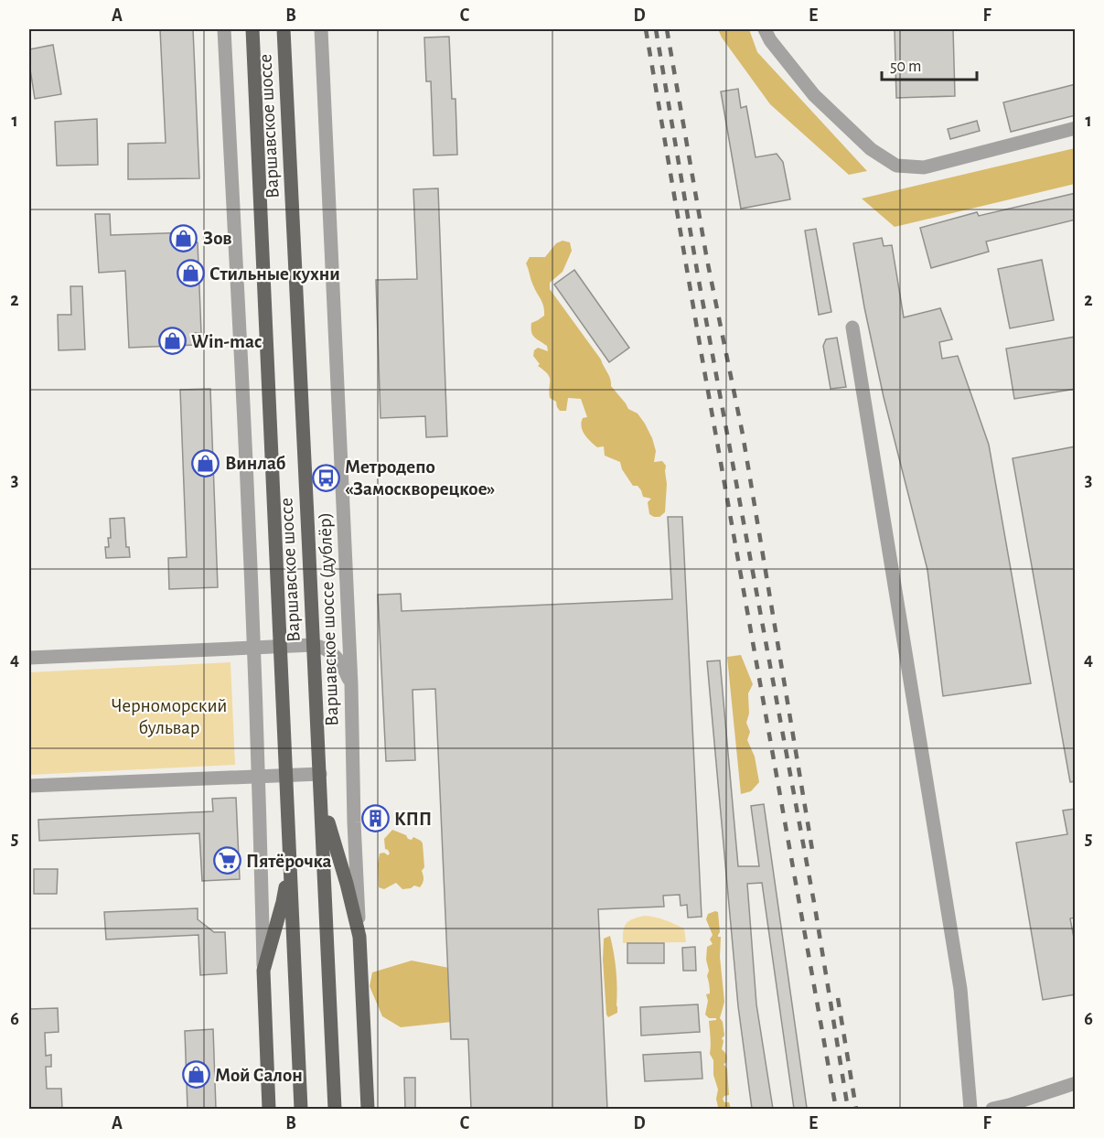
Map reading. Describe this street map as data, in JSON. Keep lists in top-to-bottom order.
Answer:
{
  "streets": {
    "main road": ["Варшавское шоссе", "Варшавское шоссе (дублёр)"]
  },
  "parks": ["Черноморский бульвар"],
  "places": {
    "shop": [
      "Зов",
      "Стильные кухни",
      "Win-mac",
      "Винлаб",
      "Мой Салон"
    ],
    "bus stop": ["Метродепо «Замоскворецкое»"],
    "building": ["КПП"],
    "supermarket": ["Пятёрочка"]
  },
  "scale_bar": "50 m",
  "grid": {
    "columns": [
      "A",
      "B",
      "C",
      "D",
      "E",
      "F"
    ],
    "rows": [
      "1",
      "2",
      "3",
      "4",
      "5",
      "6"
    ]
  }
}
